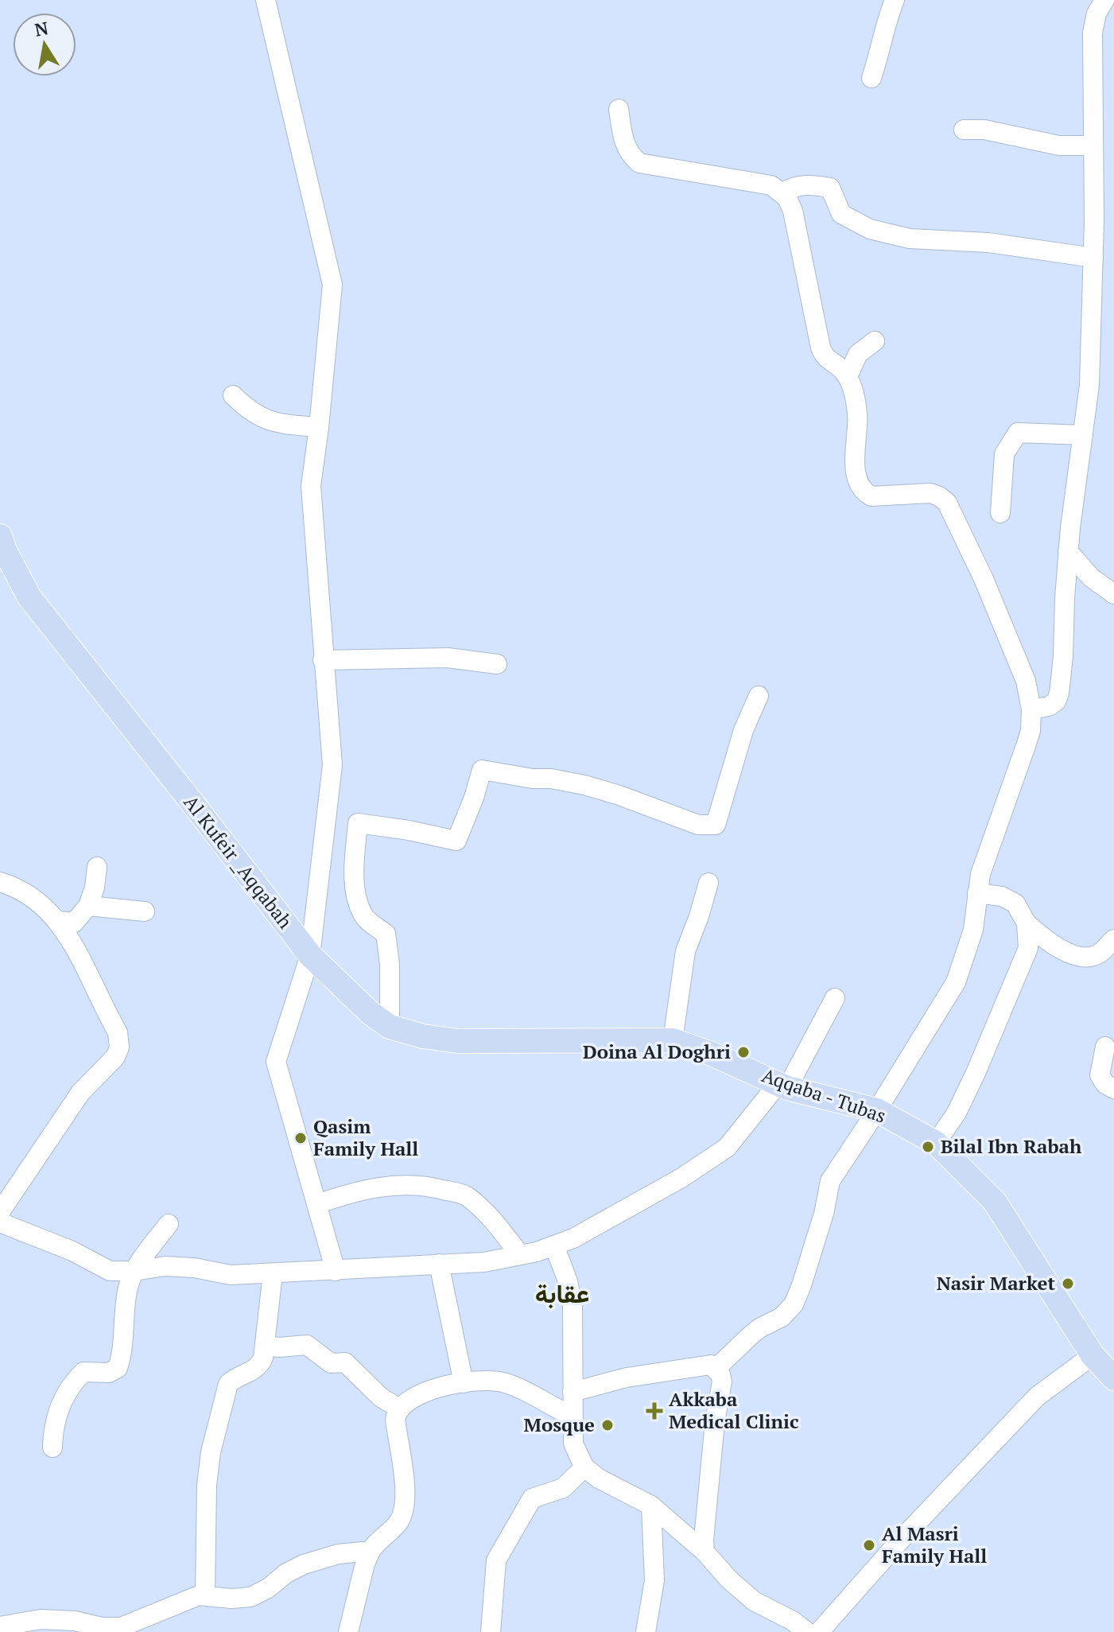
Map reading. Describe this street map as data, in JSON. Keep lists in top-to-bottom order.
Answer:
{
  "streets": {
    "main road": ["Al Kufeir _Aqqabah", "Aqqaba - Tubas"]
  },
  "crossings": [
    ["Al Kufeir _Aqqabah", "Aqqaba - Tubas"]
  ],
  "districts": ["عقابة"],
  "places": {
    "other": [
      "Doina Al Doghri",
      "Qasim Family Hall",
      "Bilal Ibn Rabah",
      "Nasir Market",
      "Mosque",
      "Al Masri Family Hall"
    ],
    "health": ["Akkaba Medical Clinic"]
  },
  "north": "top"
}
